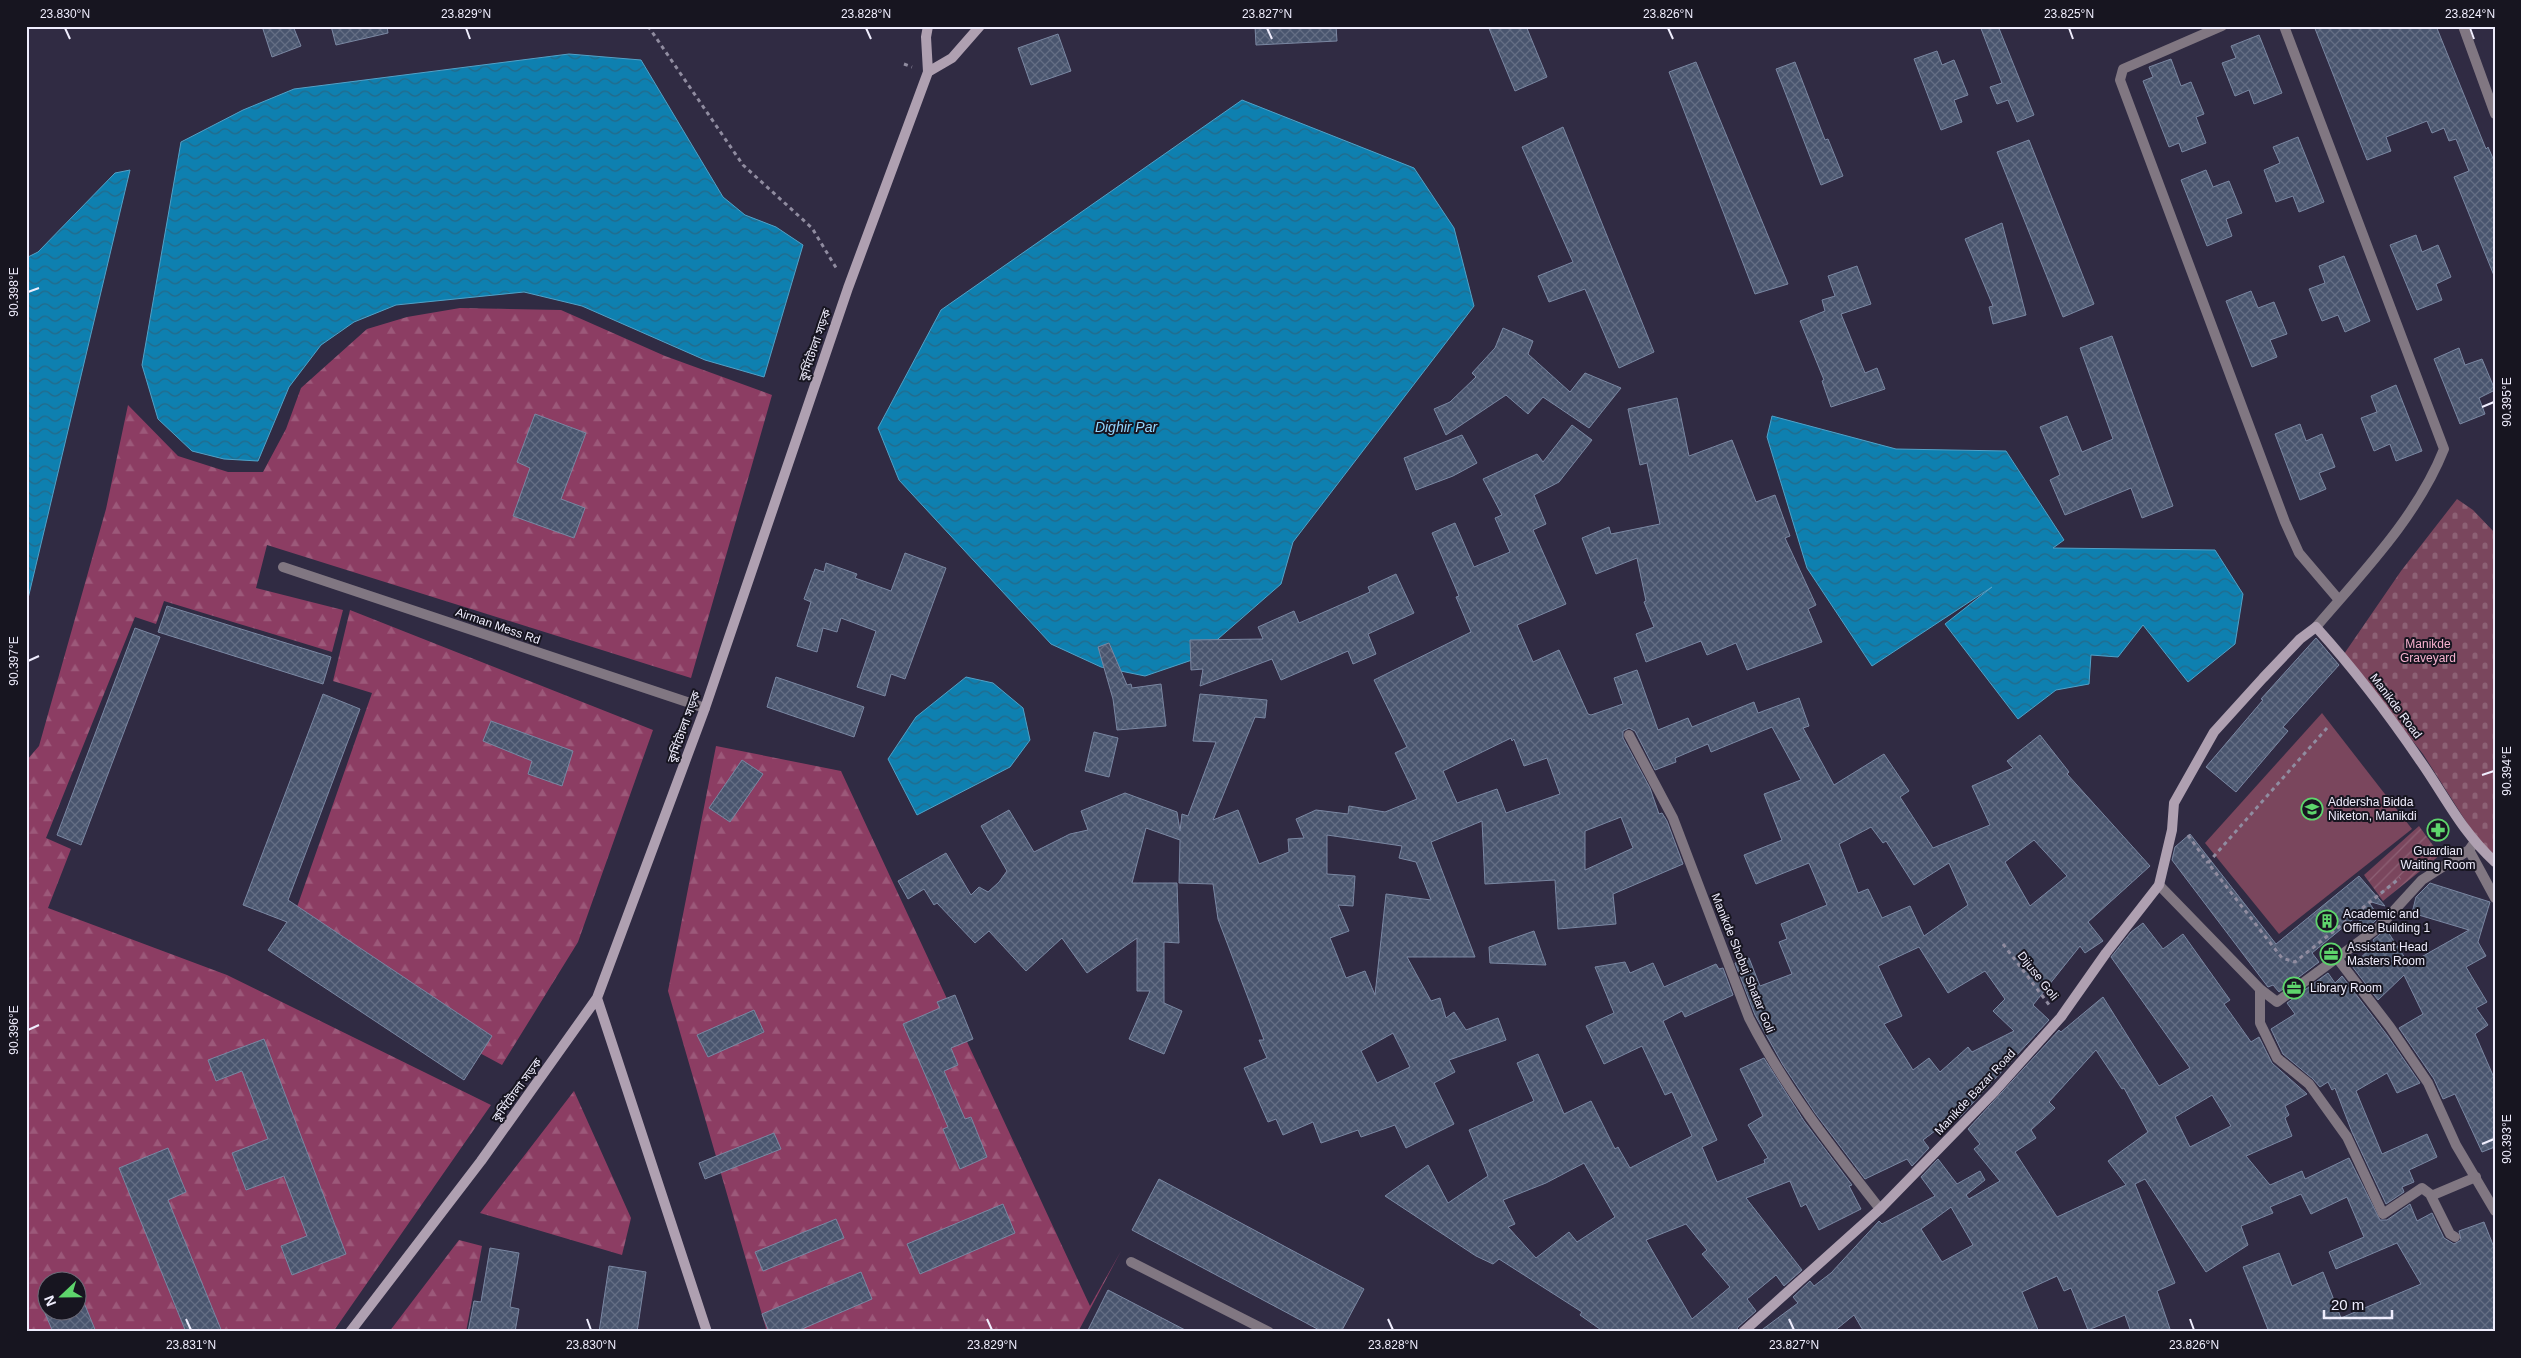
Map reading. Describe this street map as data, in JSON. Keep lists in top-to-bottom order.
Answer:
{
  "streets": {
    "street": [
      "কুর্মিটোলা সড়ক",
      "Airman Mess Rd",
      "Manikde Road",
      "Manikde Shobuj Shatar Goli",
      "Manikde Bazar Road"
    ],
    "path": ["Dijuse Goli"]
  },
  "crossings": [
    ["কুর্মিটোলা সড়ক", "Airman Mess Rd"],
    ["Manikde Road", "Manikde Bazar Road"],
    ["Manikde Shobuj Shatar Goli", "Manikde Bazar Road"],
    ["Dijuse Goli", "Manikde Bazar Road"]
  ],
  "water": ["Dighir Par"],
  "parks": ["Manikde Graveyard"],
  "places": {
    "school or university": ["Addersha Bidda Niketon, Manikdi"],
    "pharmacy": ["Guardian Waiting Room"],
    "building": ["Academic and Office Building 1"],
    "office": ["Assistant Head Masters Room", "Library Room"]
  },
  "scale_bar": "20 m",
  "north": "left",
  "coordinates": [
    "23.830°N",
    "23.829°N",
    "23.828°N",
    "23.827°N",
    "23.826°N",
    "23.825°N",
    "23.824°N",
    "90.398°E",
    "90.395°E",
    "90.397°E",
    "90.394°E",
    "90.396°E",
    "90.393°E",
    "23.831°N"
  ]
}
